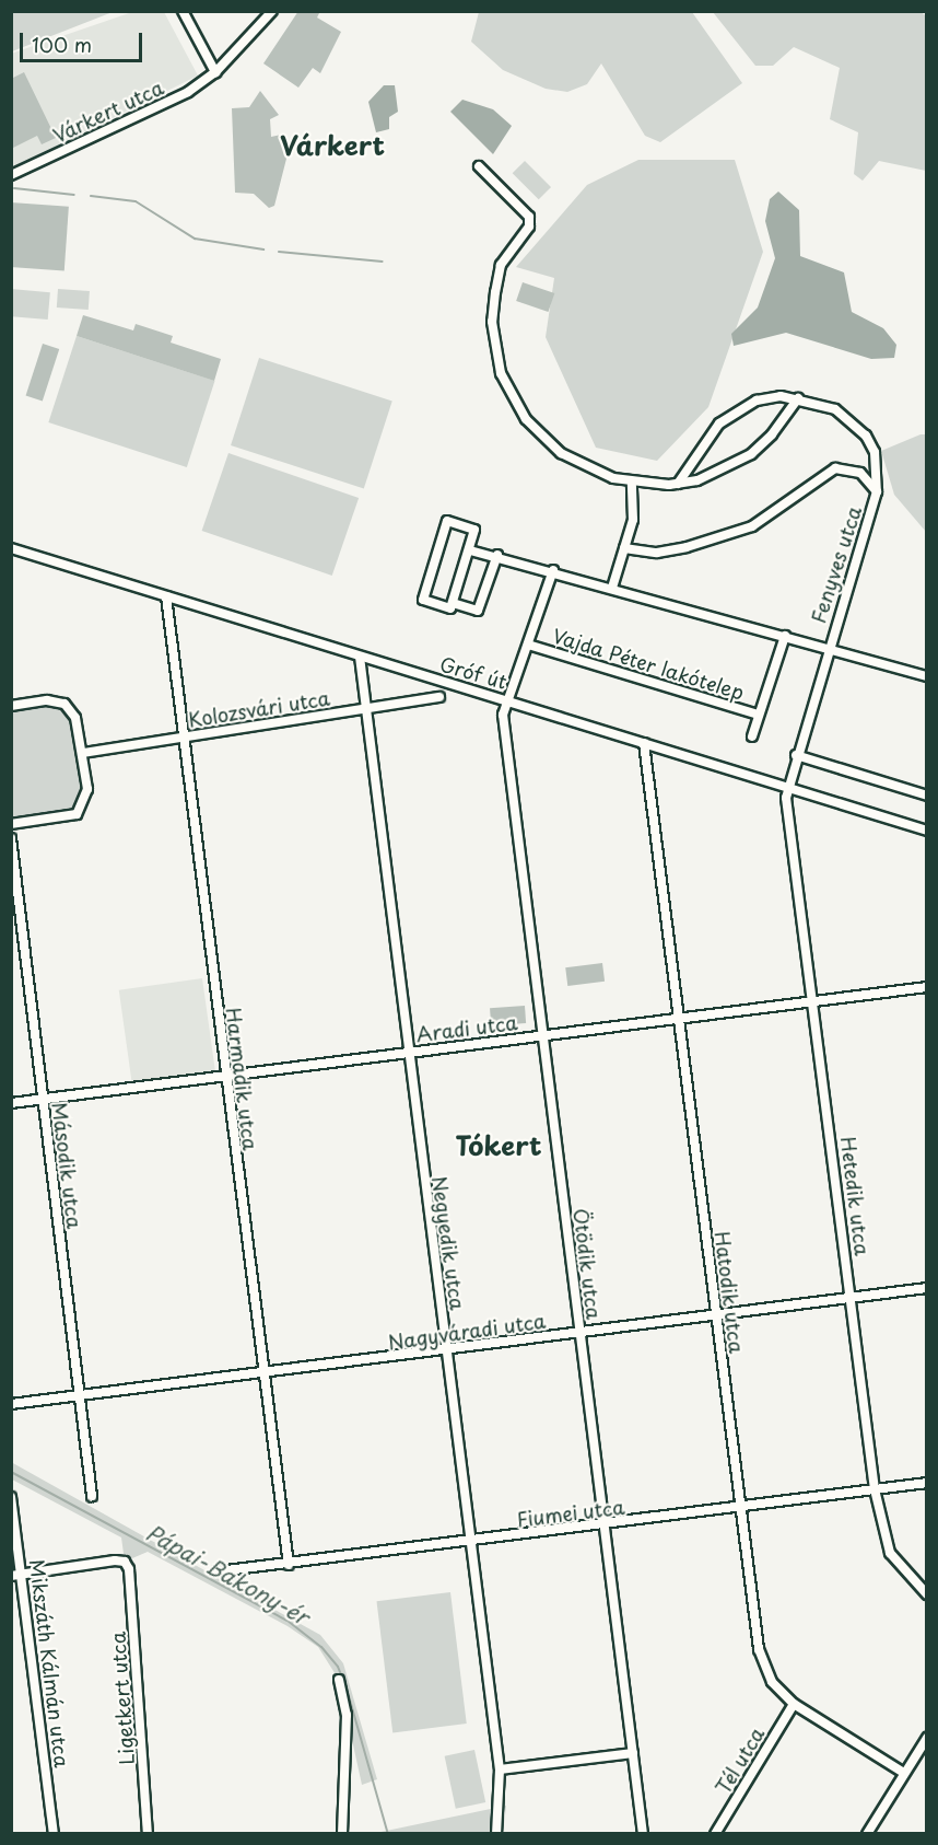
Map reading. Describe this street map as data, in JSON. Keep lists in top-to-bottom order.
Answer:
{
  "streets": {
    "street": [
      "Várkert utca",
      "Fenyves utca",
      "Vajda Péter lakótelep",
      "Gróf út",
      "Kolozsvári utca",
      "Aradi utca",
      "Harmadik utca",
      "Második utca",
      "Hetedik utca",
      "Negyedik utca",
      "Ötödik utca",
      "Hatodik utca",
      "Nagyváradi utca",
      "Fiumei utca",
      "Mikszáth Kálmán utca",
      "Ligetkert utca",
      "Tél utca"
    ]
  },
  "crossings": [
    ["Vajda Péter lakótelep", "Gróf út"],
    ["Vajda Péter lakótelep", "Ötödik utca"],
    ["Gróf út", "Harmadik utca"],
    ["Gróf út", "Hetedik utca"],
    ["Gróf út", "Negyedik utca"],
    ["Gróf út", "Ötödik utca"],
    ["Gróf út", "Hatodik utca"],
    ["Kolozsvári utca", "Harmadik utca"],
    ["Kolozsvári utca", "Negyedik utca"],
    ["Aradi utca", "Harmadik utca"],
    ["Aradi utca", "Második utca"],
    ["Aradi utca", "Hetedik utca"],
    ["Aradi utca", "Negyedik utca"],
    ["Aradi utca", "Ötödik utca"],
    ["Aradi utca", "Hatodik utca"],
    ["Harmadik utca", "Nagyváradi utca"],
    ["Harmadik utca", "Fiumei utca"],
    ["Második utca", "Nagyváradi utca"],
    ["Hetedik utca", "Nagyváradi utca"],
    ["Hetedik utca", "Fiumei utca"],
    ["Negyedik utca", "Nagyváradi utca"],
    ["Negyedik utca", "Fiumei utca"],
    ["Ötödik utca", "Nagyváradi utca"],
    ["Ötödik utca", "Fiumei utca"],
    ["Hatodik utca", "Nagyváradi utca"],
    ["Hatodik utca", "Fiumei utca"],
    ["Hatodik utca", "Tél utca"],
    ["Mikszáth Kálmán utca", "Ligetkert utca"]
  ],
  "districts": ["Várkert", "Tókert"],
  "water": ["Pápai-Bakony-ér"],
  "scale_bar": "100 m"
}
